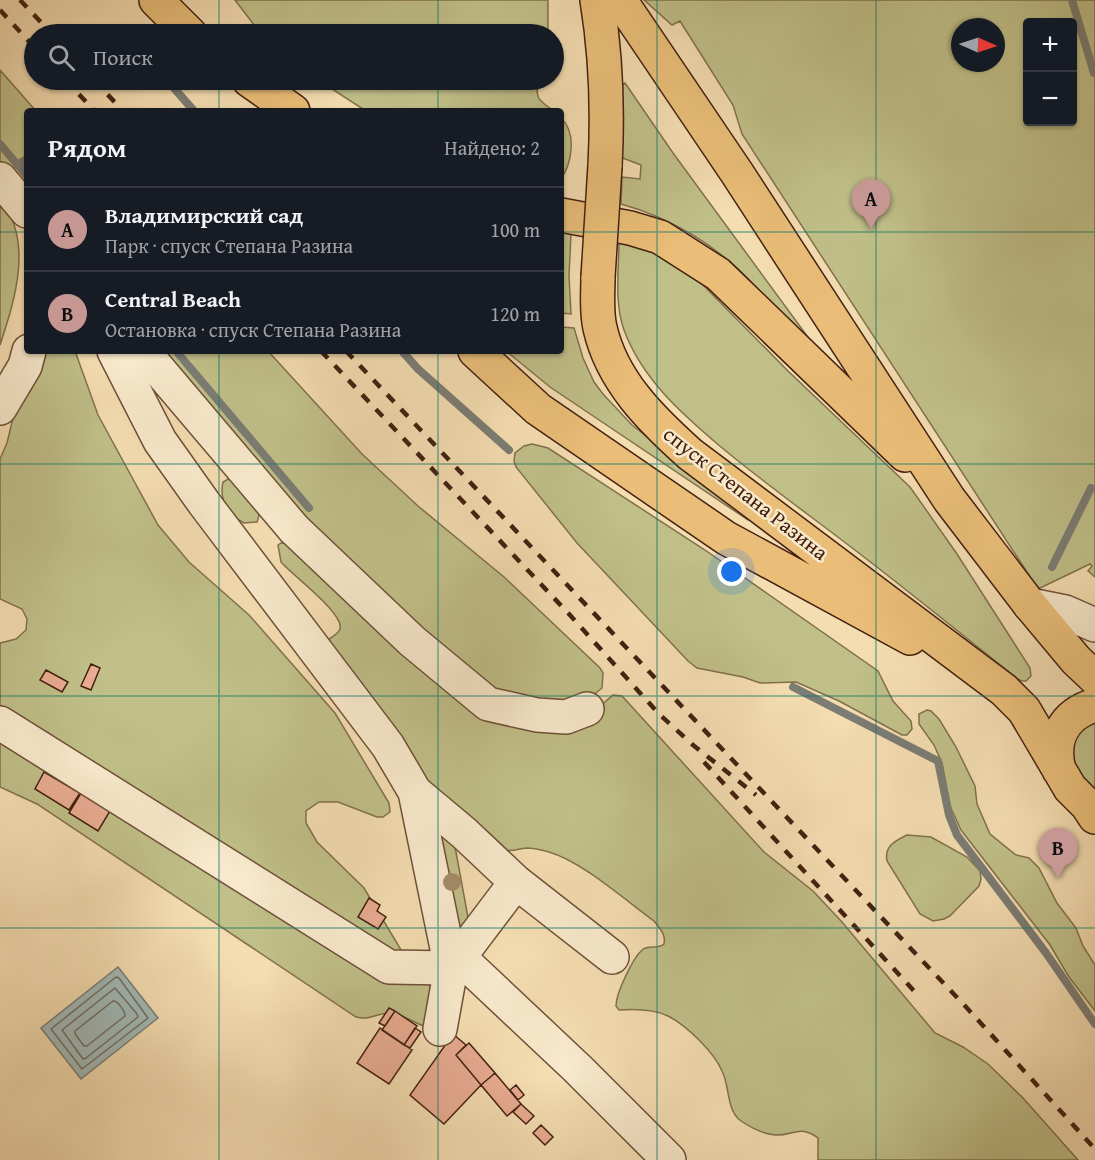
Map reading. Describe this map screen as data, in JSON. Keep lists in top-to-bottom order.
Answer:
{
  "streets": {
    "main road": ["спуск Степана Разина"]
  },
  "north": "right",
  "page": {
    "map_buttons": ["+", "−"],
    "search": "Поиск",
    "heading": ["Рядом", "Найдено: 2"],
    "pins": ["A", "B"],
    "list": [
      {
        "mark": "A",
        "name": "Владимирский сад",
        "note": "Парк · спуск Степана Разина",
        "value": "100 m"
      },
      {
        "mark": "B",
        "name": "Central Beach",
        "note": "Остановка · спуск Степана Разина",
        "value": "120 m"
      }
    ]
  }
}
